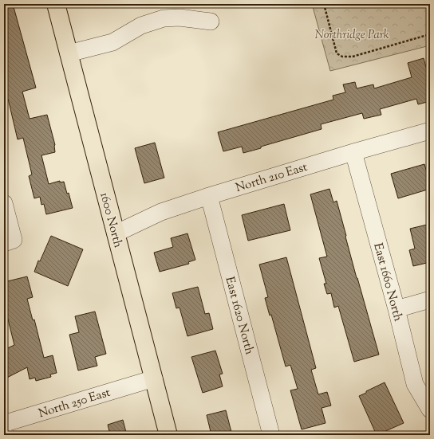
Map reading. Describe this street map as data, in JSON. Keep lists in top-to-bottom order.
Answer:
{
  "streets": {
    "main road": ["1600 North"],
    "street": [
      "North 210 East",
      "East 1660 North",
      "East 1620 North",
      "North 250 East"
    ]
  },
  "crossings": [
    ["North 210 East", "1600 North"],
    ["North 210 East", "East 1660 North"],
    ["North 210 East", "East 1620 North"],
    ["1600 North", "North 250 East"]
  ],
  "parks": ["Northridge Park"]
}
